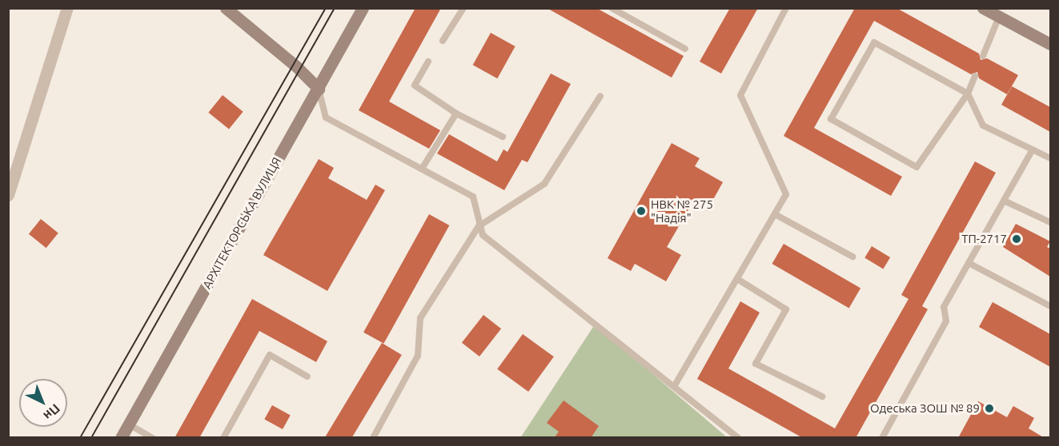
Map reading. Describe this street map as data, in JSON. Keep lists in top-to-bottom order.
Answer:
{
  "streets": {
    "street": ["АРХІТЕКТОРСЬКА ВУЛИЦЯ"]
  },
  "places": ["НВК № 275 \"Надія\"", "ТП-2717", "Одеська ЗОШ № 89"],
  "north": "bottom right"
}
